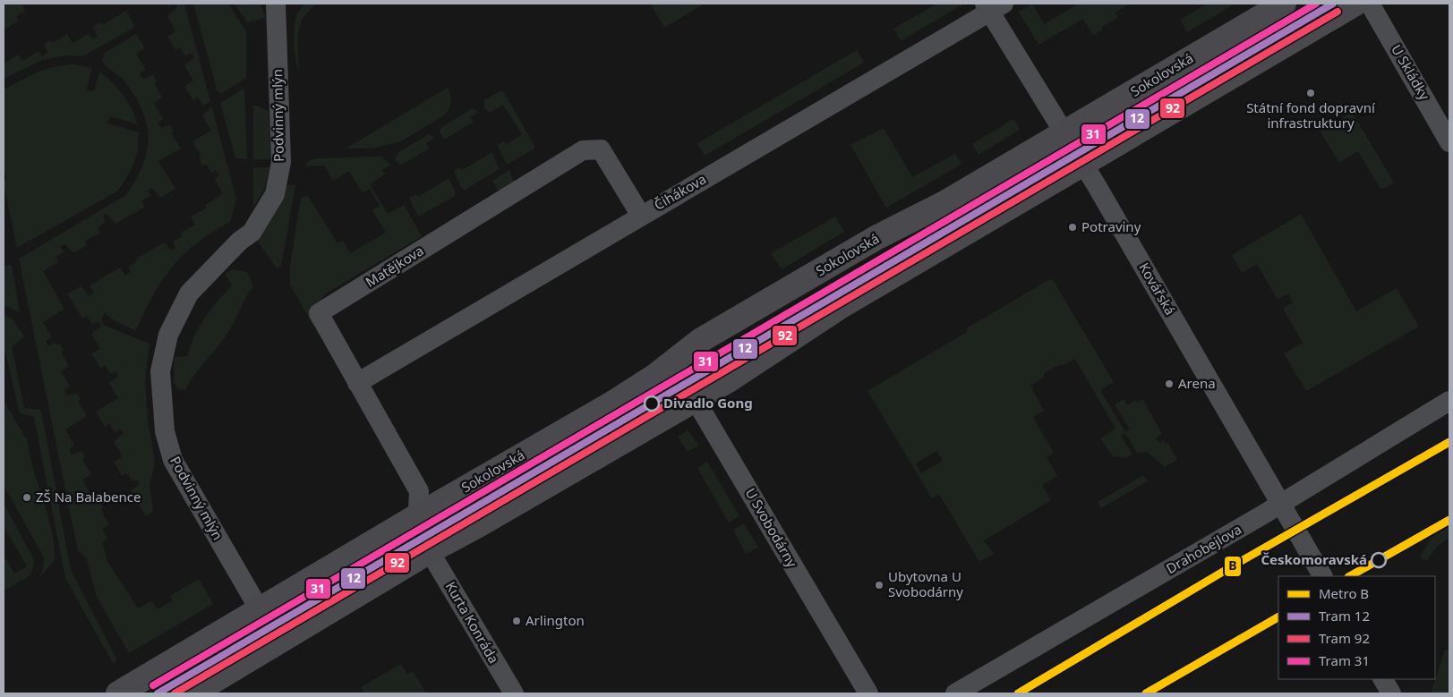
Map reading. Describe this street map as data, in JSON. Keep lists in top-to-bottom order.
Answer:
{
  "streets": {
    "main road": ["Sokolovská"],
    "street": [
      "U Skládky",
      "Podvinný mlýn",
      "Čihákova",
      "Matějkova",
      "Kovářská",
      "U Svobodárny",
      "Drahobejlova",
      "Kurta Konráda"
    ]
  },
  "crossings": [
    ["Sokolovská", "Podvinný mlýn"],
    ["Sokolovská", "Matějkova"],
    ["Sokolovská", "Kovářská"],
    ["Sokolovská", "U Svobodárny"],
    ["Čihákova", "Matějkova"],
    ["Čihákova", "Kovářská"],
    ["Kovářská", "Drahobejlova"]
  ],
  "places": [
    "Státní fond dopravní infrastruktury",
    "Potraviny",
    "Arena",
    "Divadlo Gong",
    "ZŠ Na Balabence",
    "Českomoravská",
    "Ubytovna U Svobodárny",
    "Arlington"
  ],
  "lines": [
    "tram line 12",
    "tram line 31",
    "tram line 92",
    "metro line B"
  ],
  "legend": [
    "Metro B",
    "Tram 12",
    "Tram 92",
    "Tram 31"
  ]
}
